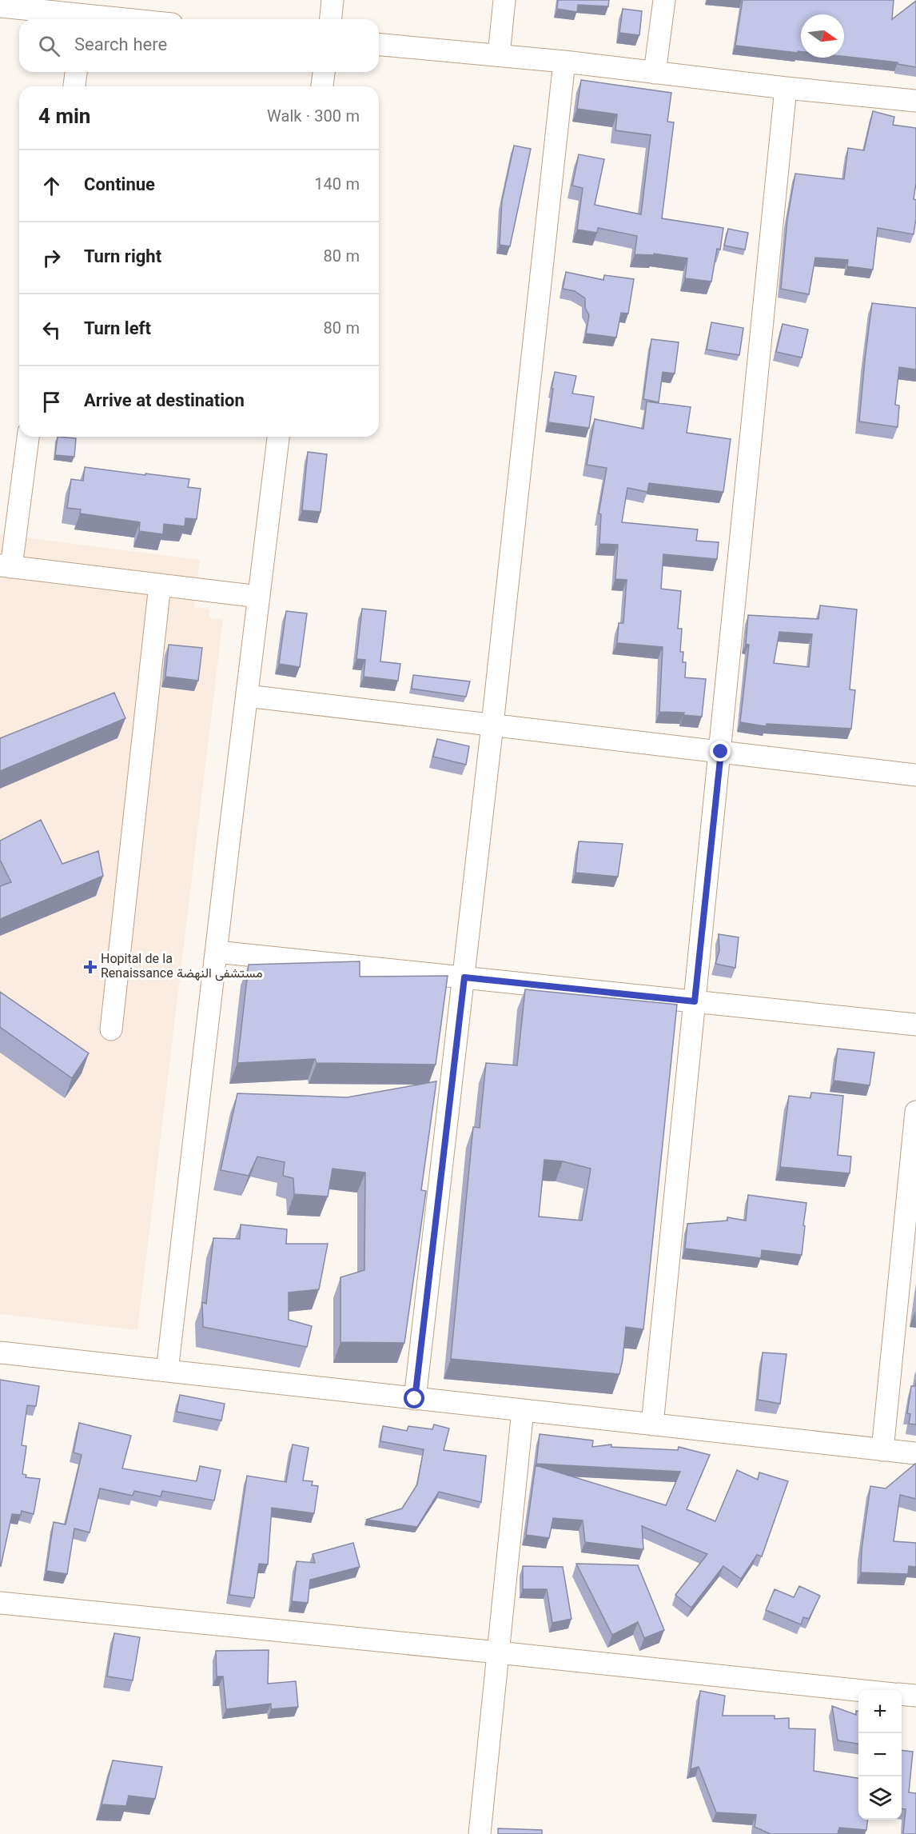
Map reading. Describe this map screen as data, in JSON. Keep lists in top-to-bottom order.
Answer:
{
  "places": {
    "health": ["Hopital de la Renaissance مستشفى النهضة"]
  },
  "north": "right",
  "page": {
    "search": "Search here",
    "heading": ["4 min", "Walk · 300 m"],
    "list": [
      ["Continue", "140 m"],
      ["Turn right", "80 m"],
      ["Turn left", "80 m"],
      "Arrive at destination"
    ],
    "map_buttons": ["+", "−"]
  }
}
